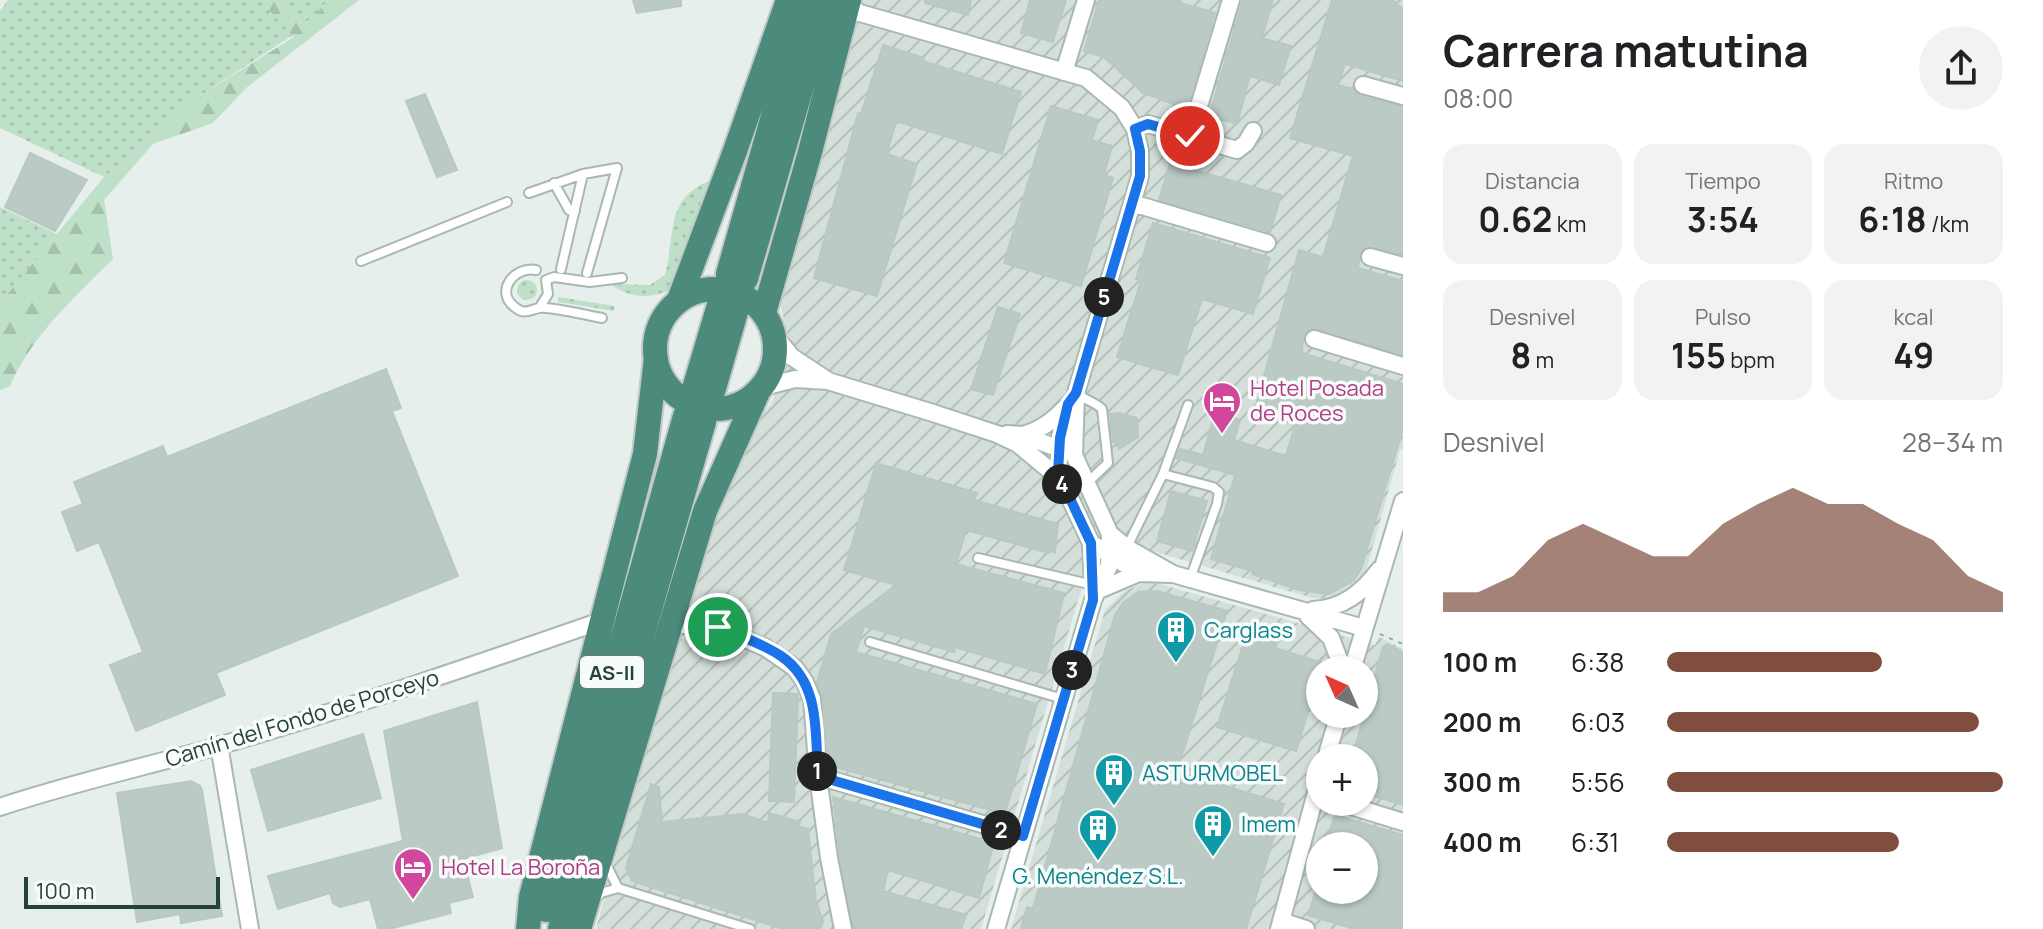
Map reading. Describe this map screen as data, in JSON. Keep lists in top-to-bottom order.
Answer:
{
  "streets": {
    "highway": ["AS-II"],
    "street": ["Camín del Fondo de Porceyo"]
  },
  "places": {
    "hotel": ["Hotel Posada de Roces", "Hotel La Boroña"],
    "building": [
      "Carglass",
      "ASTURMOBEL",
      "Imem",
      "G. Menéndez S.L."
    ]
  },
  "scale_bar": "100 m",
  "north": "top left",
  "page": {
    "heading": ["Carrera matutina", "08:00"],
    "stats": [
      ["Distancia", "0.62 km"],
      ["Tiempo", "3:54"],
      ["Ritmo", "6:18 /km"],
      ["Desnivel", "8 m"],
      ["Pulso", "155 bpm"],
      ["kcal", "49"]
    ],
    "pins": [
      "5",
      "4",
      "3",
      "1",
      "2"
    ],
    "chart": ["Desnivel", "28–34 m"],
    "list": [
      {
        "name": "100 m",
        "note": "6:38"
      },
      {
        "name": "200 m",
        "note": "6:03"
      },
      {
        "name": "300 m",
        "note": "5:56"
      },
      {
        "name": "400 m",
        "note": "6:31"
      }
    ],
    "map_buttons": ["+", "−"],
    "scale": "100 m"
  }
}
